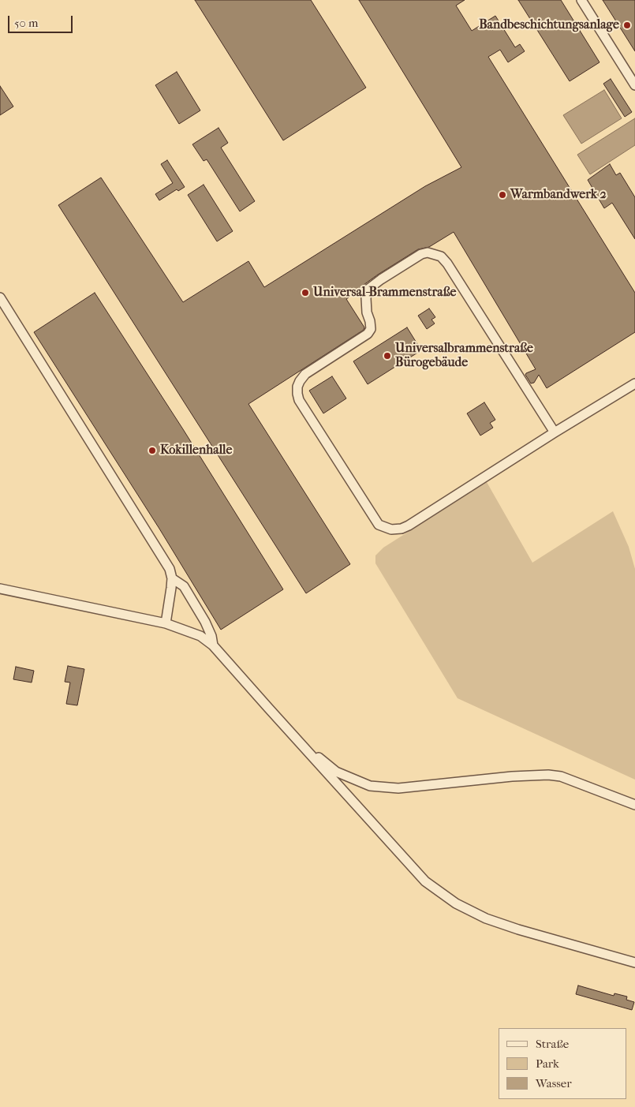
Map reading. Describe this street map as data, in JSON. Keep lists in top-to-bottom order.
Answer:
{
  "places": [
    "Bandbeschichtungsanlage",
    "Warmbandwerk 2",
    "Universal-Brammenstraße",
    "Universalbrammenstraße Bürogebäude",
    "Kokillenhalle"
  ],
  "legend": ["Straße", "Park", "Wasser"],
  "scale_bar": "50 m"
}
